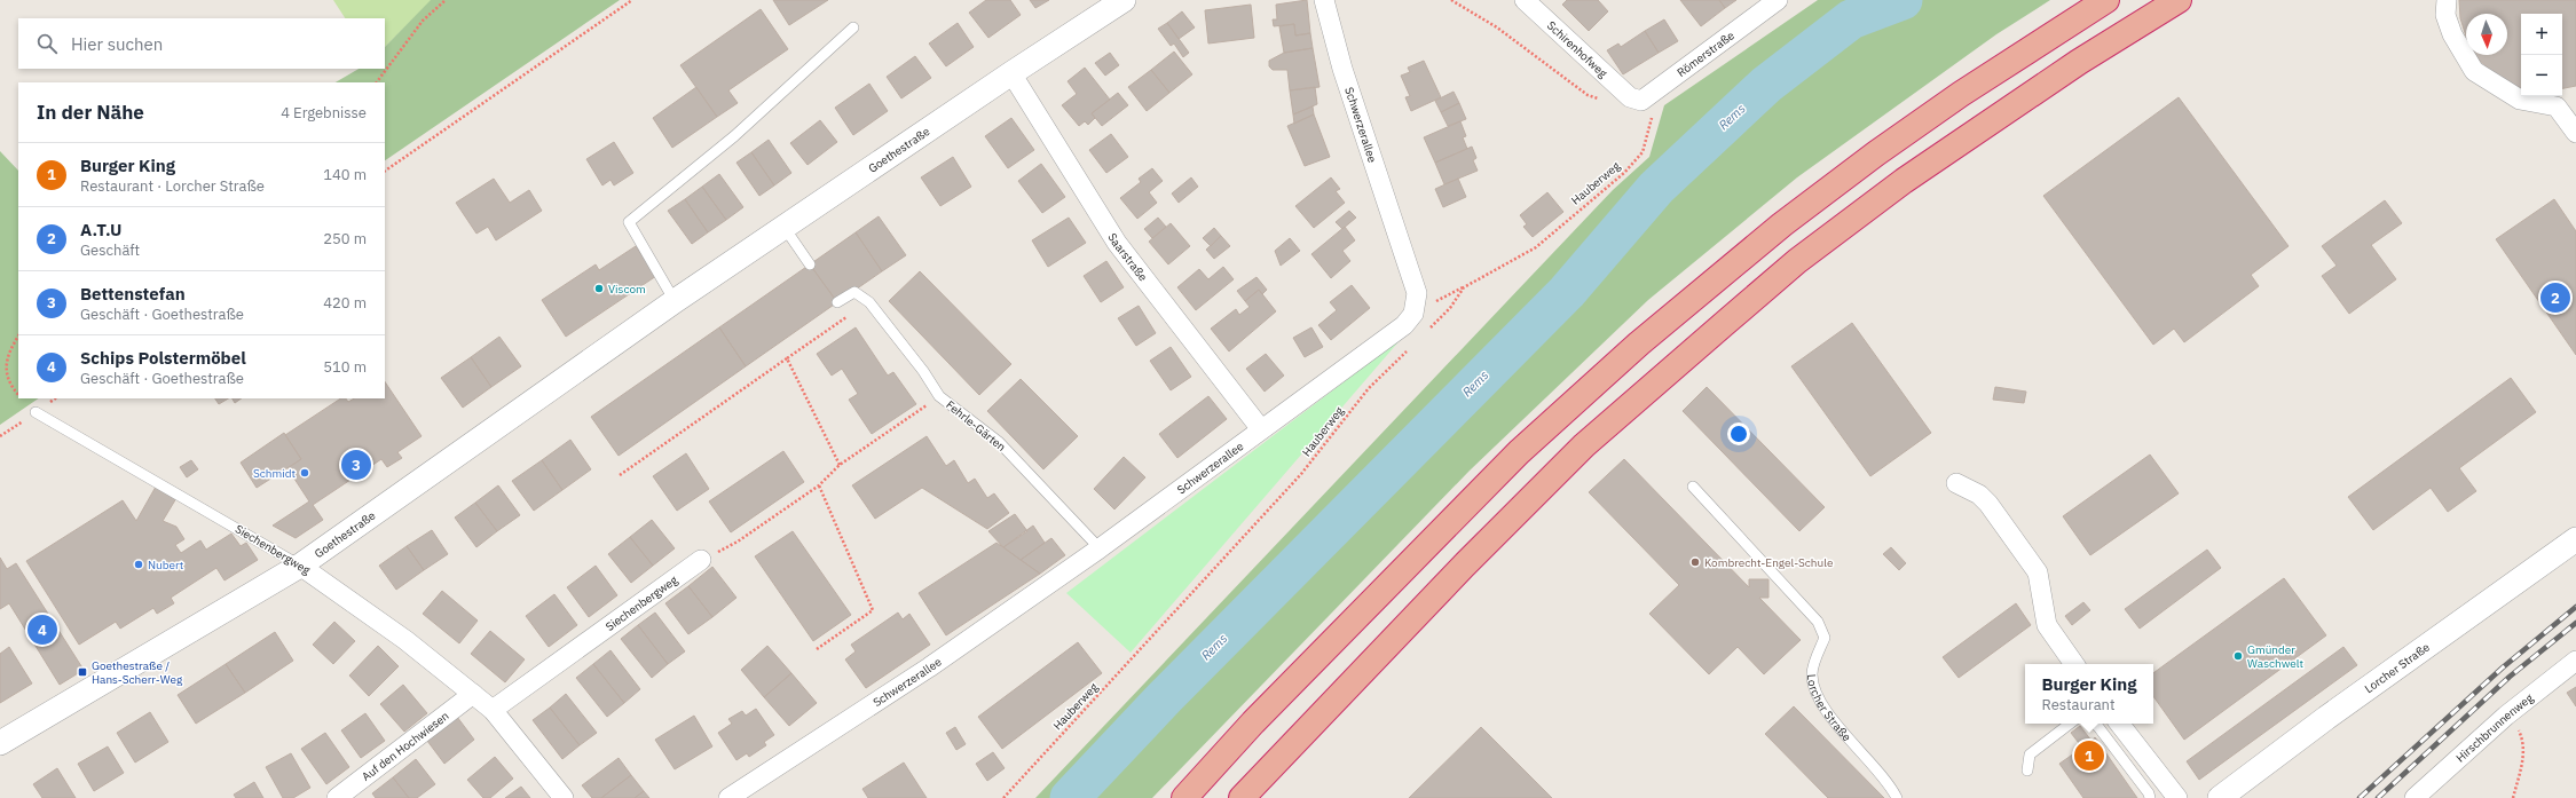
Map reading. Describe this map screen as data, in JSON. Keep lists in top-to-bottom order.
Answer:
{
  "streets": {
    "street": [
      "Schirenhofweg",
      "Römerstraße",
      "Schwerzerallee",
      "Goethestraße",
      "Saarstraße",
      "Siechenbergweg",
      "Lorcher Straße",
      "Hirschbrunnenweg",
      "Auf den Hochwiesen"
    ],
    "lane": ["Fehrle-Gärten"],
    "path": ["Hauberweg"]
  },
  "crossings": [
    ["Schirenhofweg", "Römerstraße"],
    ["Römerstraße", "Hauberweg"],
    ["Schwerzerallee", "Saarstraße"],
    ["Schwerzerallee", "Fehrle-Gärten"],
    ["Goethestraße", "Saarstraße"],
    ["Goethestraße", "Siechenbergweg"],
    ["Siechenbergweg", "Auf den Hochwiesen"]
  ],
  "water": ["Rems"],
  "places": {
    "other": [
      "Viscom",
      "Schmidt",
      "Kombrecht-Engel-Schule",
      "Nubert",
      "Gmünder Waschwelt"
    ],
    "transit": ["Goethestraße / Hans-Scherr-Weg"]
  },
  "north": "bottom",
  "page": {
    "map_buttons": ["+", "−"],
    "search": "Hier suchen",
    "heading": ["In der Nähe", "4 Ergebnisse"],
    "list": [
      {
        "mark": "1",
        "name": "Burger King",
        "note": "Restaurant · Lorcher Straße",
        "value": "140 m"
      },
      {
        "mark": "2",
        "name": "A.T.U",
        "note": "Geschäft",
        "value": "250 m"
      },
      {
        "mark": "3",
        "name": "Bettenstefan",
        "note": "Geschäft · Goethestraße",
        "value": "420 m"
      },
      {
        "mark": "4",
        "name": "Schips Polstermöbel",
        "note": "Geschäft · Goethestraße",
        "value": "510 m"
      }
    ],
    "pins": [
      "2",
      "3",
      "4",
      "1"
    ],
    "popup": ["Burger King", "Restaurant"]
  }
}
